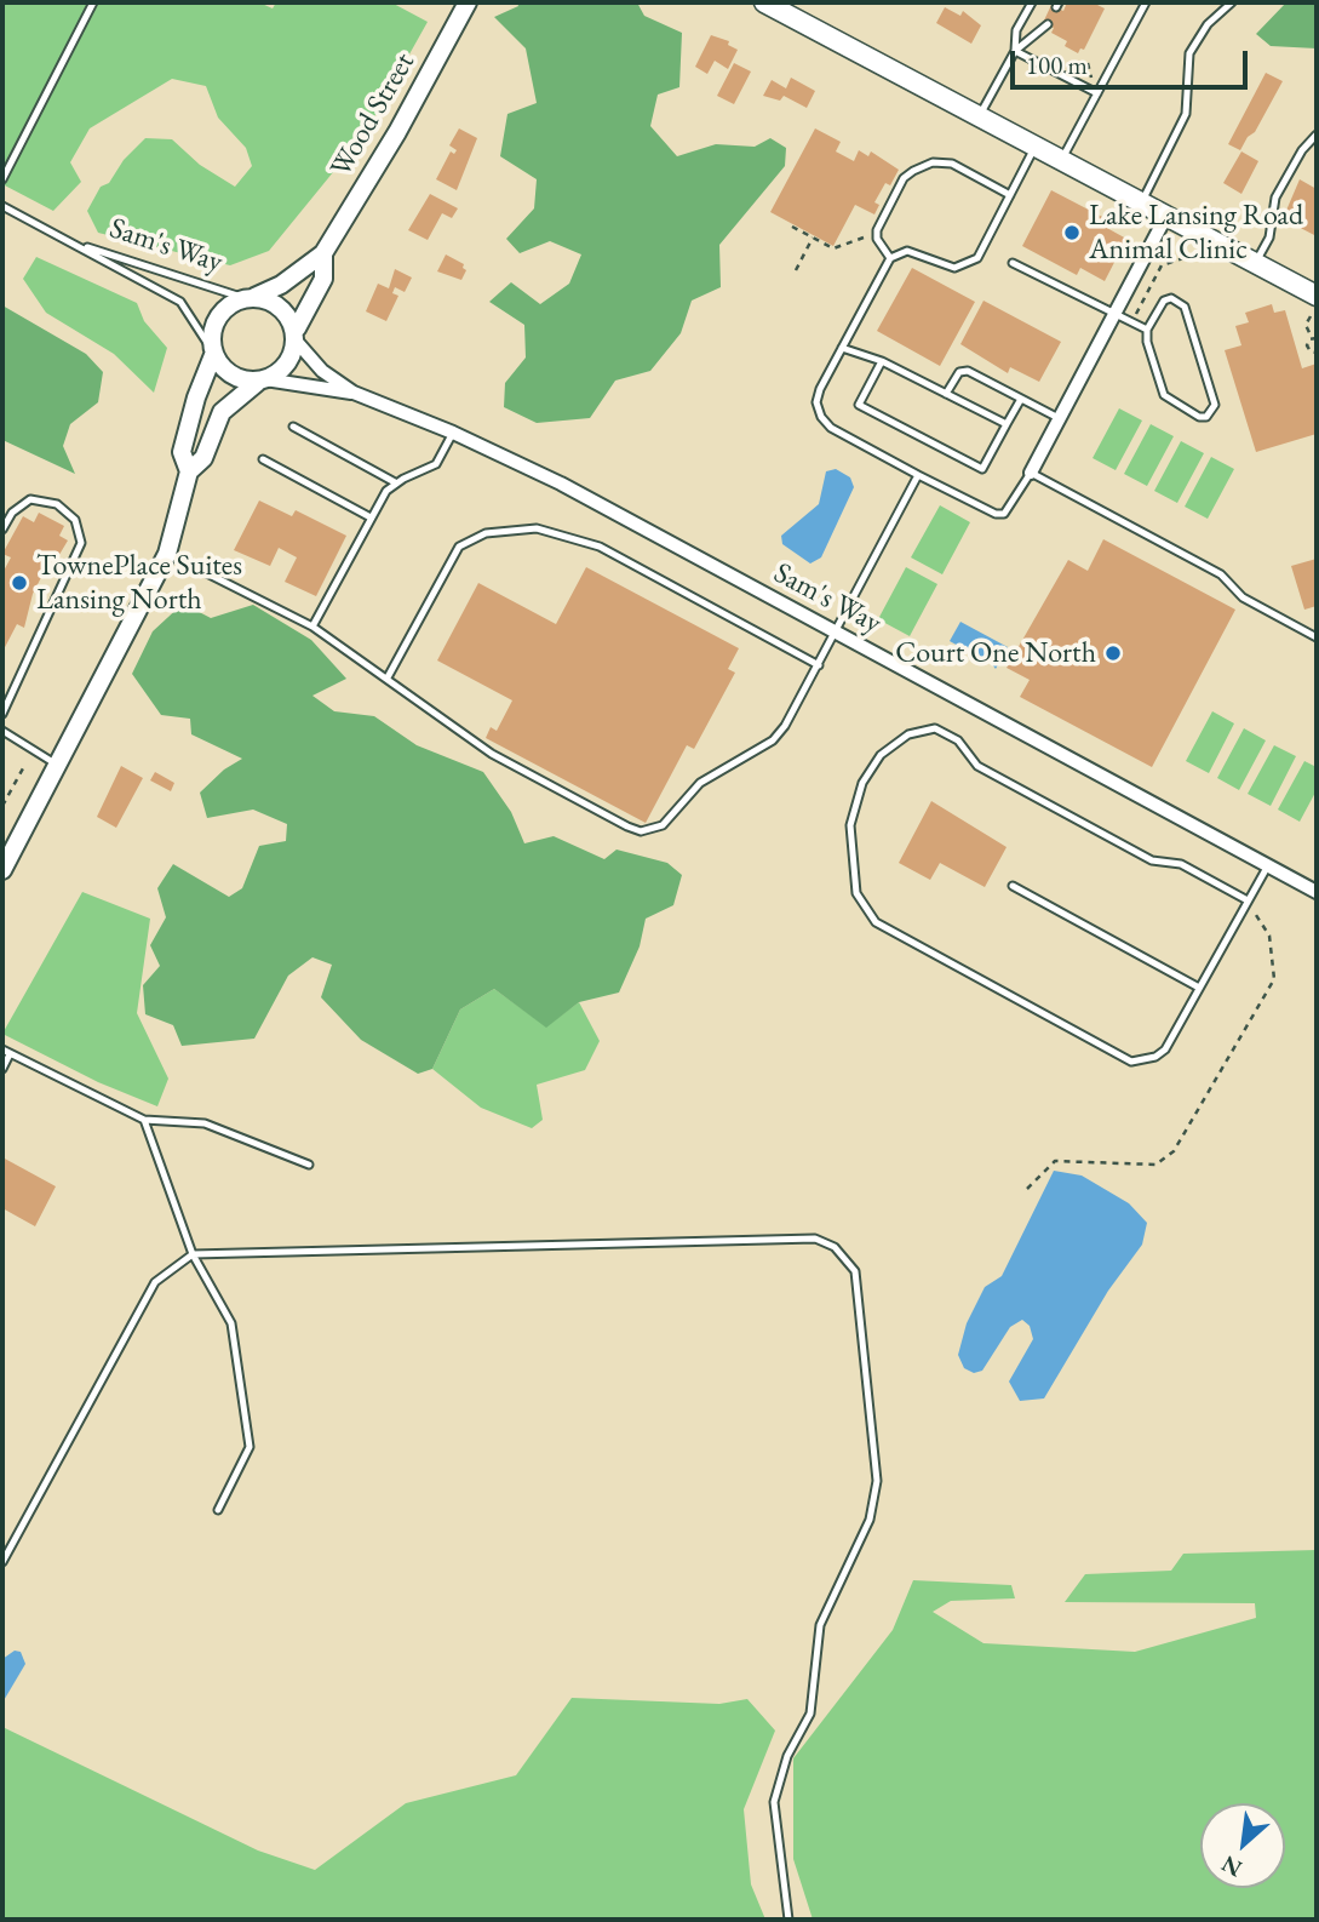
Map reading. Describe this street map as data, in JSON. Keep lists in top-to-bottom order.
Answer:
{
  "streets": {
    "street": ["Wood Street", "Sam's Way"]
  },
  "crossings": [
    ["Wood Street", "Sam's Way"]
  ],
  "places": ["Lake Lansing Road Animal Clinic", "TownePlace Suites Lansing North", "Court One North"],
  "scale_bar": "100 m",
  "north": "bottom left"
}
